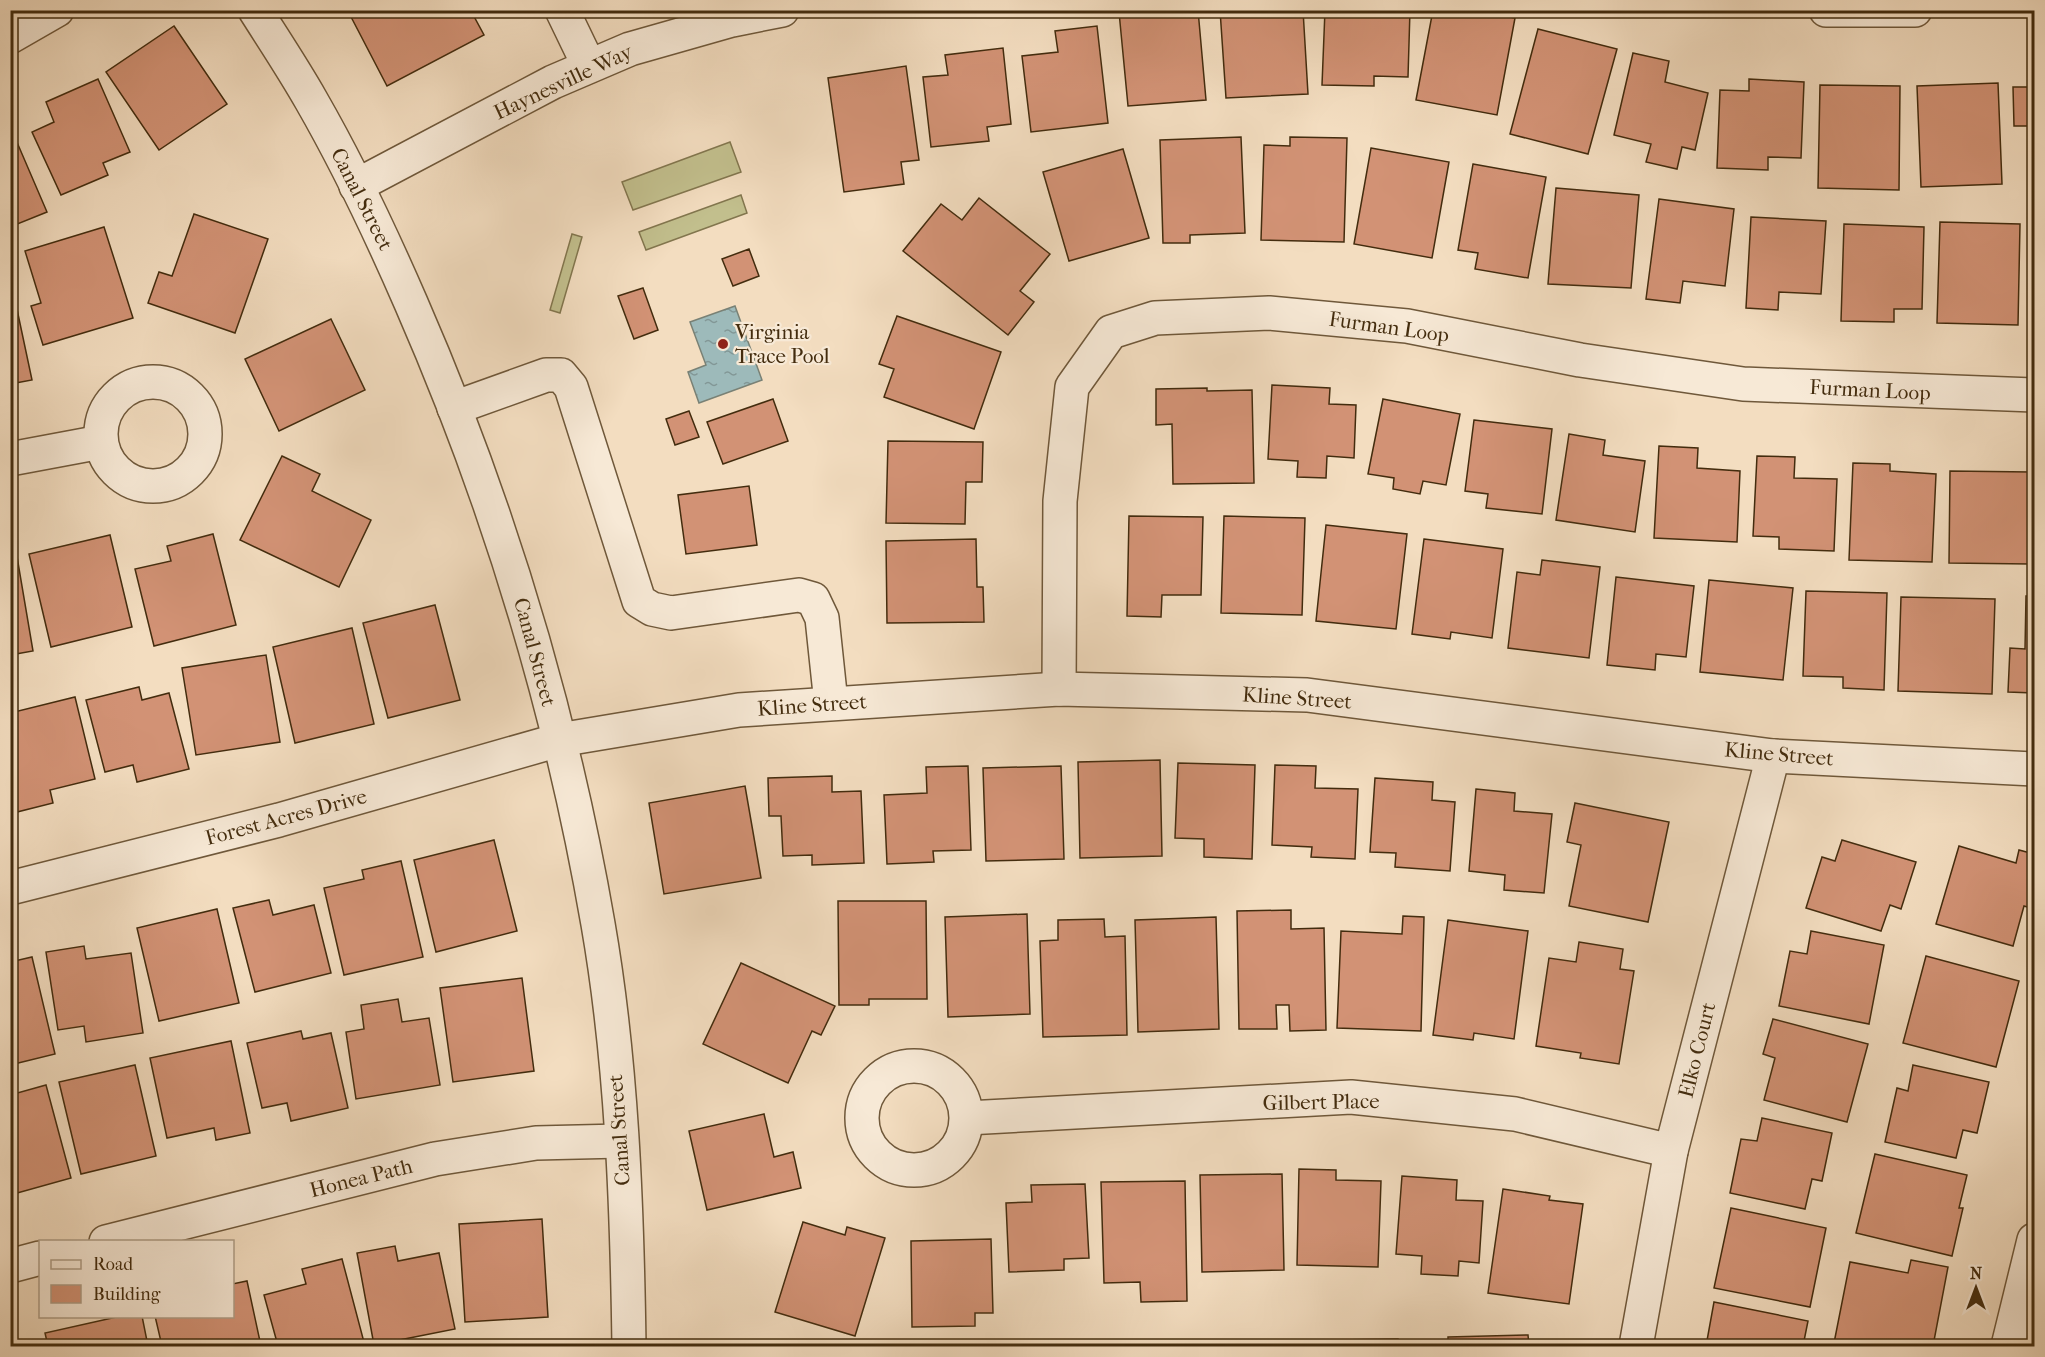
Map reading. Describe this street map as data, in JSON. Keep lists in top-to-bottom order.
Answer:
{
  "streets": {
    "street": [
      "Haynesville Way",
      "Canal Street",
      "Furman Loop",
      "Kline Street",
      "Forest Acres Drive",
      "Elko Court",
      "Gilbert Place",
      "Honea Path"
    ]
  },
  "crossings": [
    ["Haynesville Way", "Canal Street"],
    ["Canal Street", "Kline Street"],
    ["Canal Street", "Forest Acres Drive"],
    ["Canal Street", "Honea Path"],
    ["Furman Loop", "Kline Street"],
    ["Kline Street", "Forest Acres Drive"],
    ["Kline Street", "Elko Court"],
    ["Elko Court", "Gilbert Place"]
  ],
  "places": ["Virginia Trace Pool"],
  "legend": ["Road", "Building"],
  "north": "top"
}
